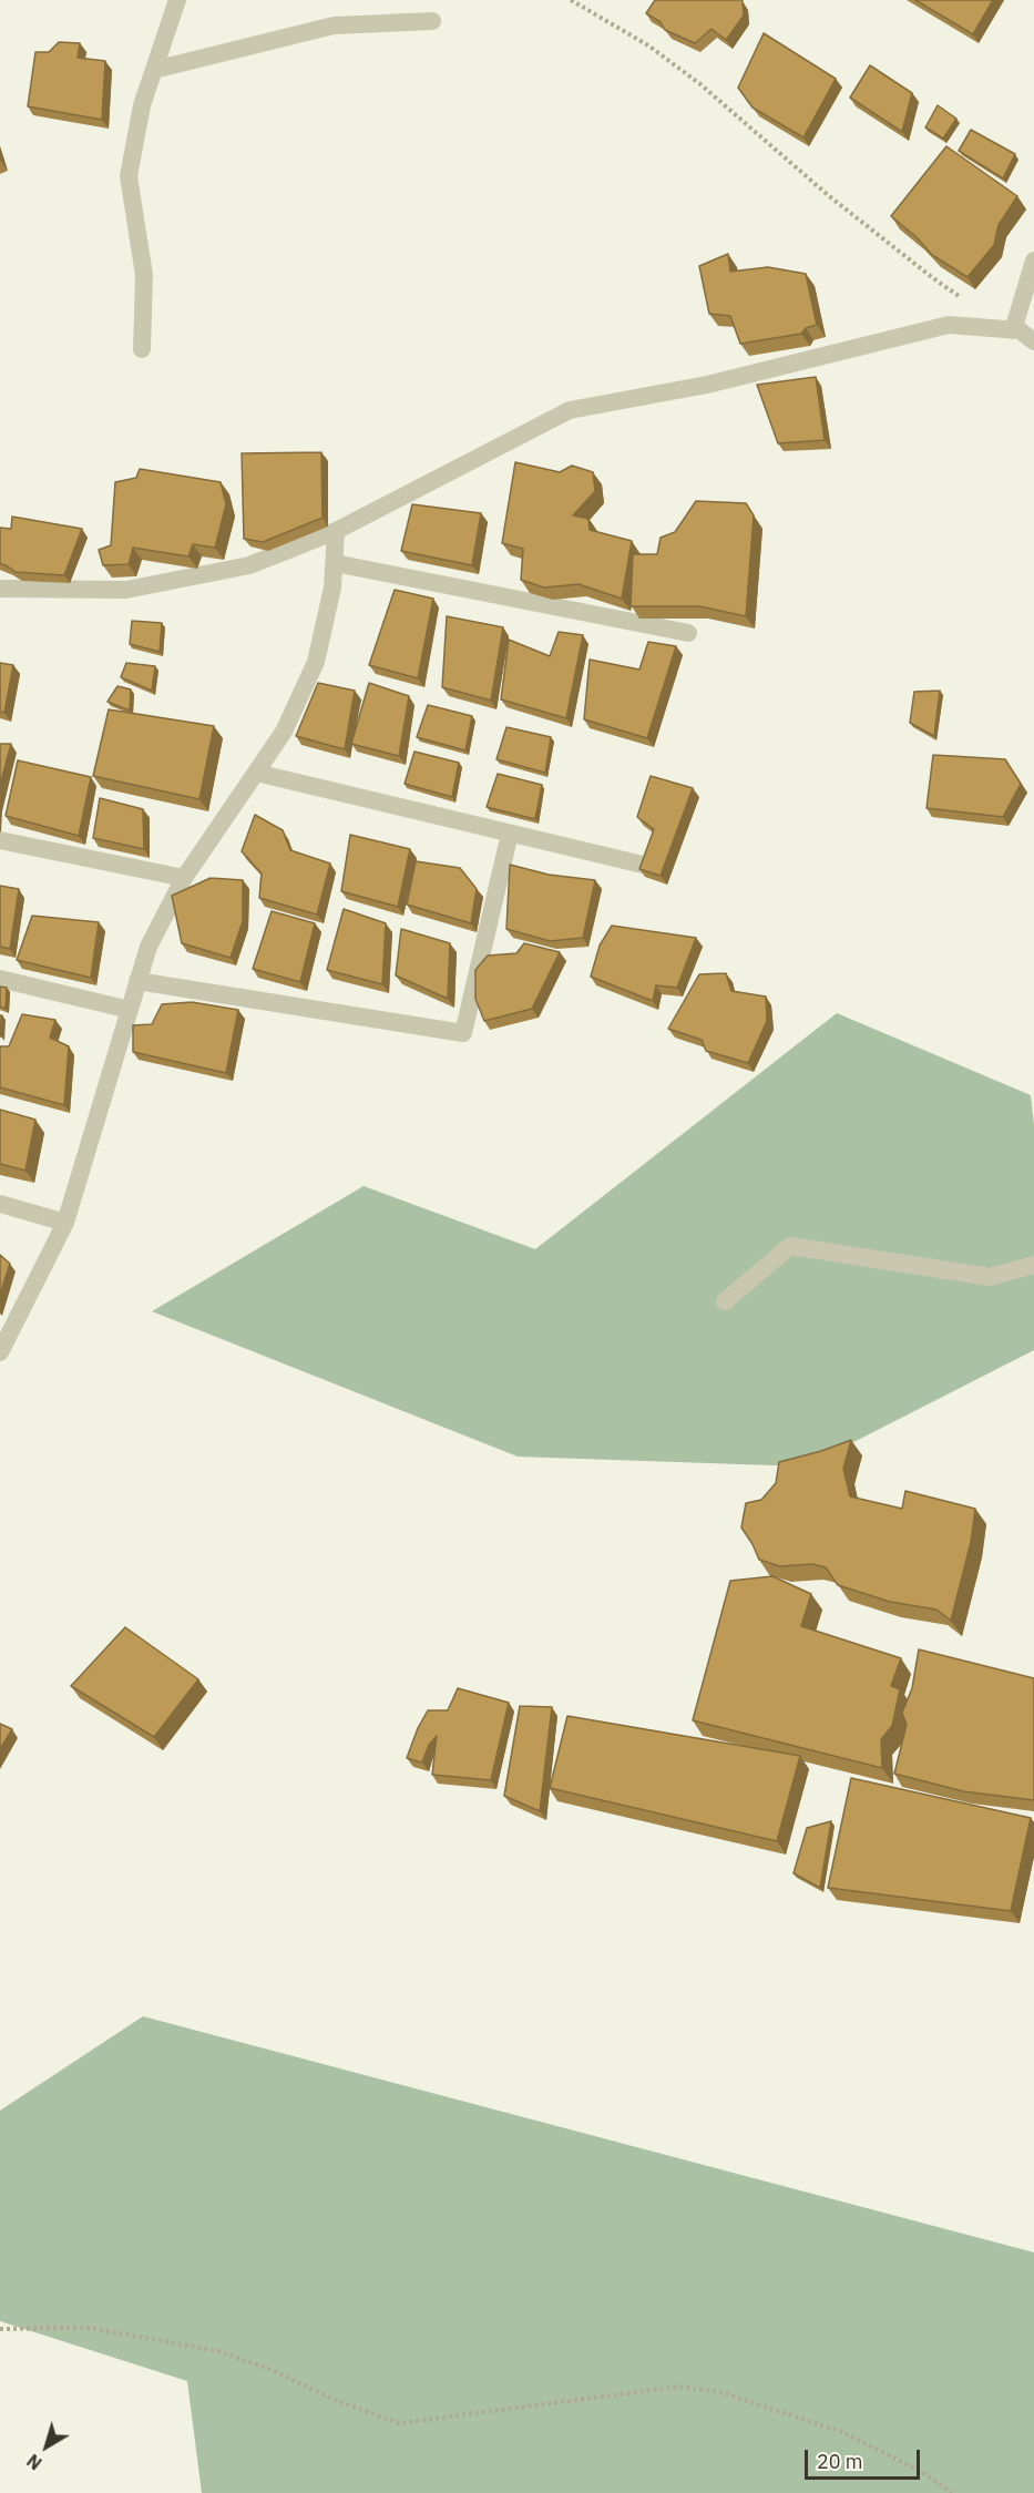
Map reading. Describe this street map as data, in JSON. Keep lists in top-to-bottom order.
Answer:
{
  "scale_bar": "20 m",
  "north": "bottom left"
}
